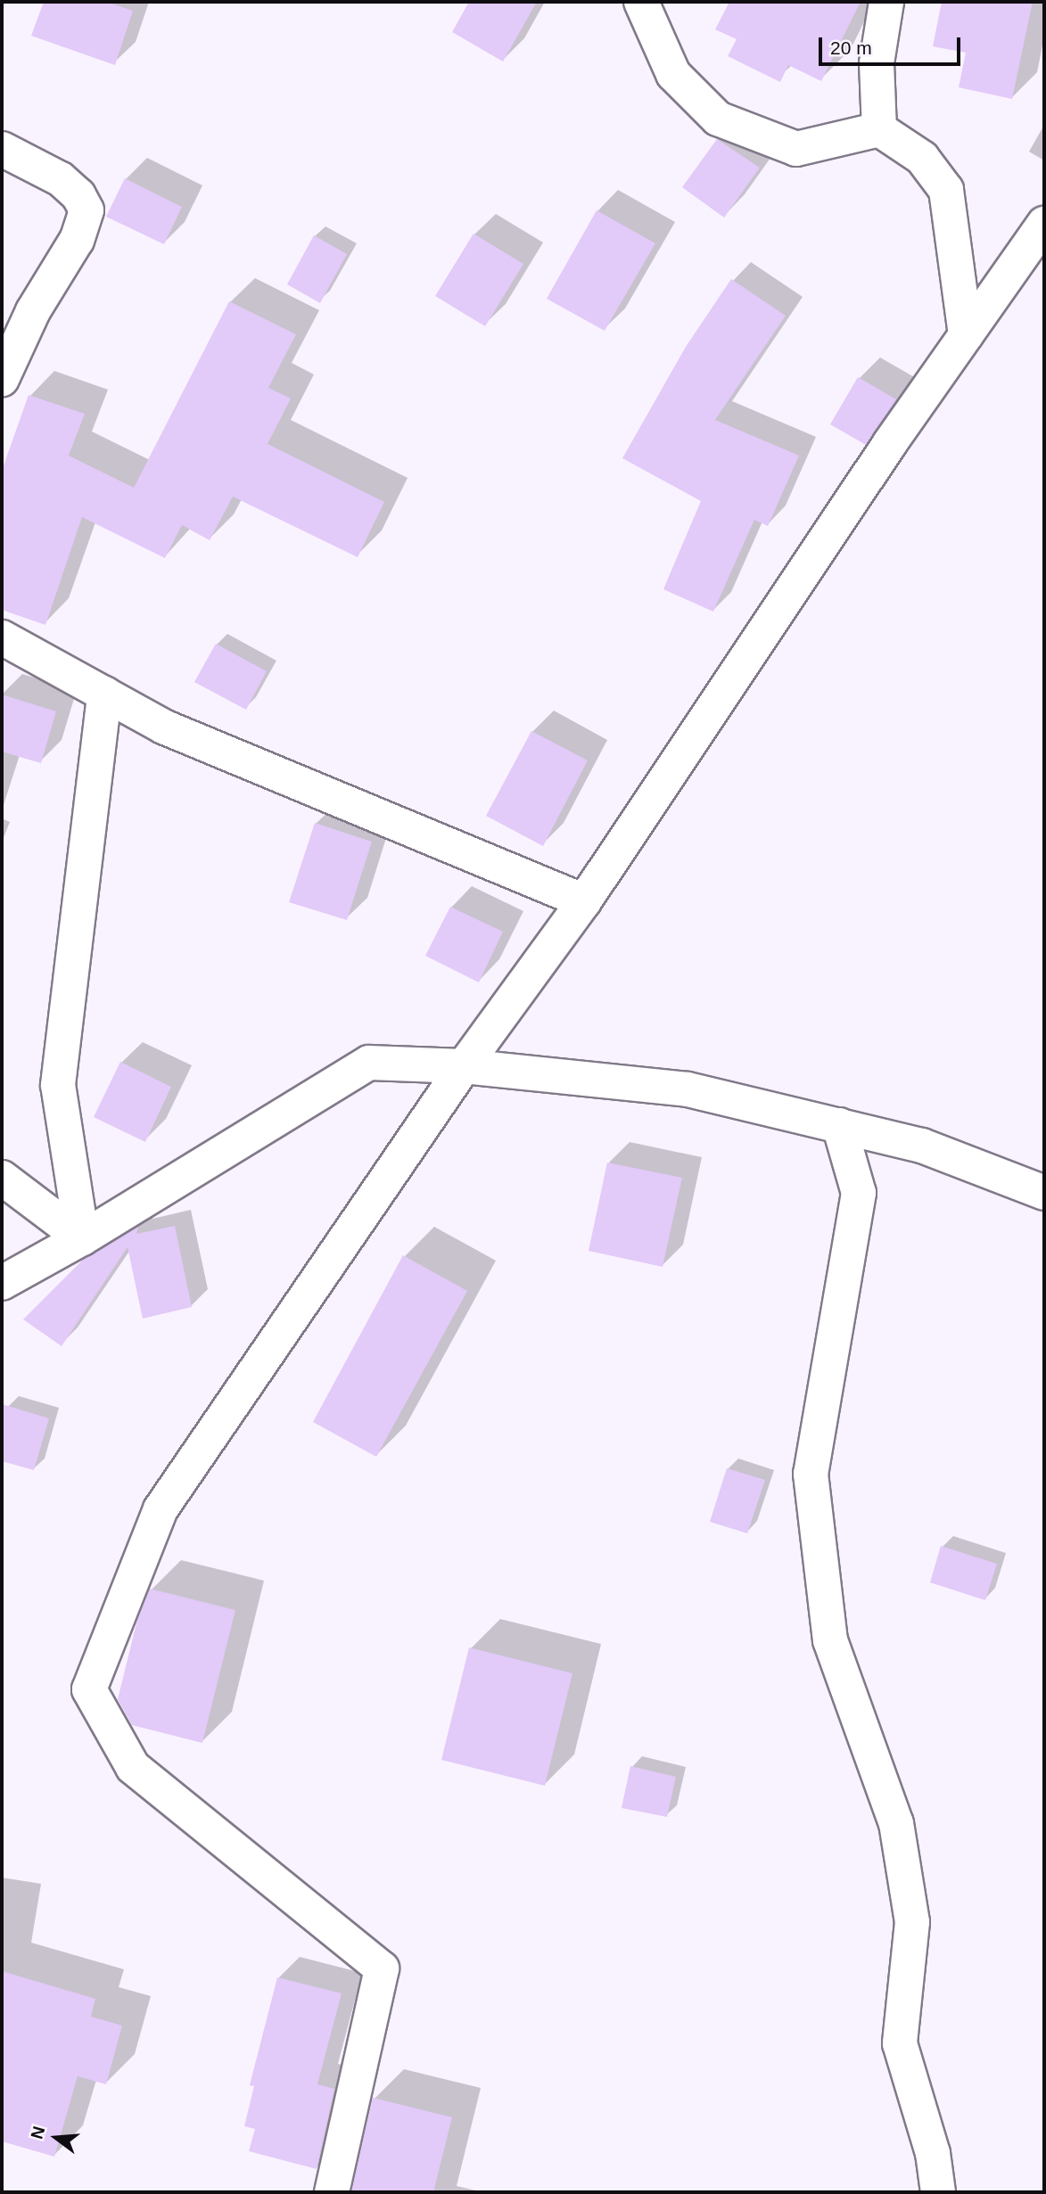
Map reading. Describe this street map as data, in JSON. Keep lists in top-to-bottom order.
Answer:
{
  "scale_bar": "20 m",
  "north": "left"
}
